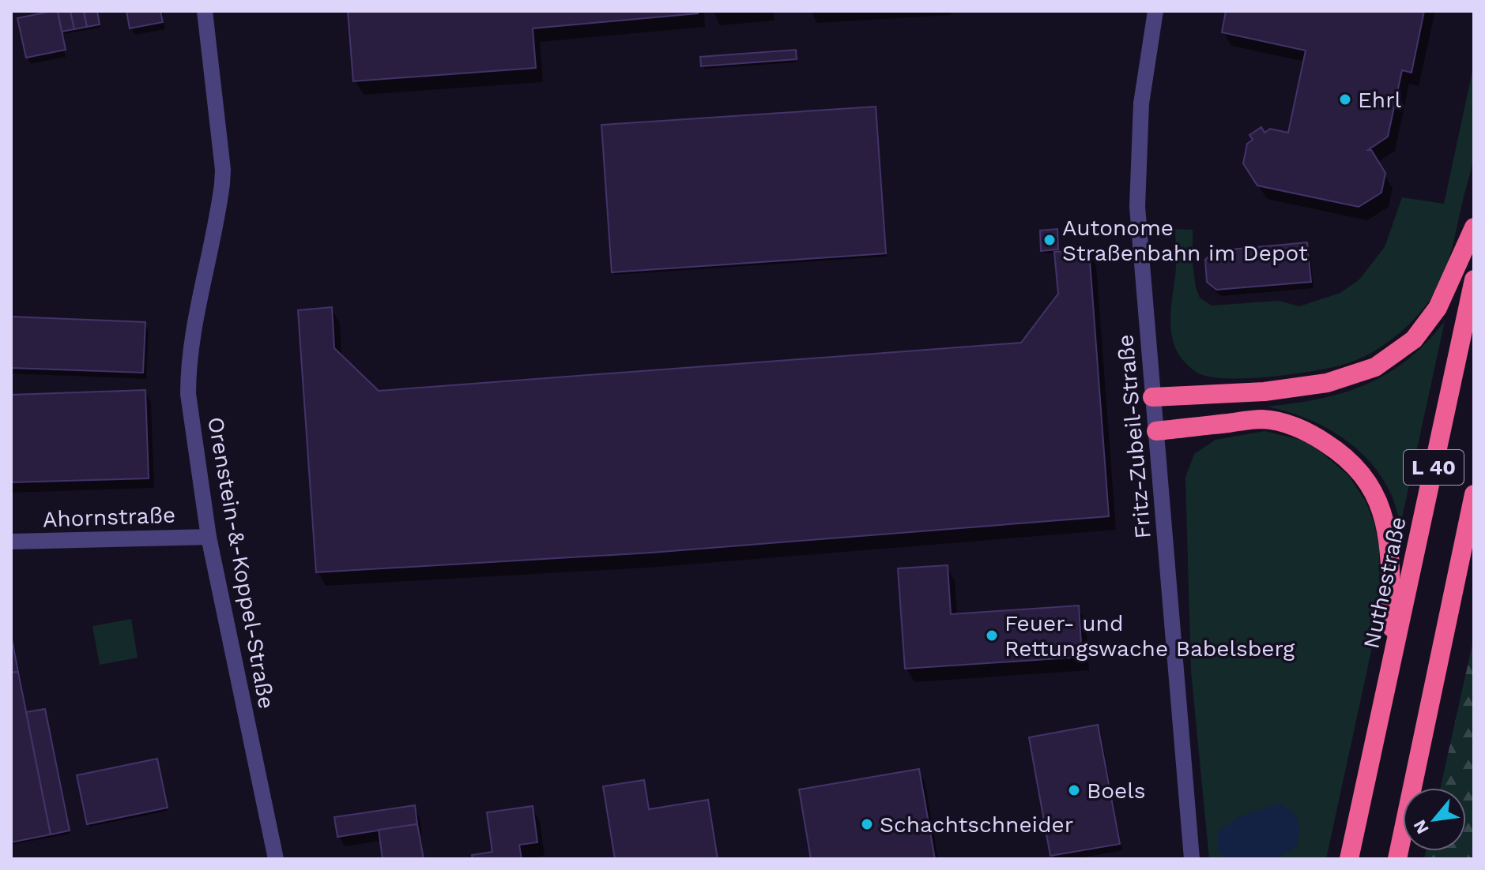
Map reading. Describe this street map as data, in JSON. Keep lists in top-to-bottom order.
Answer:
{
  "streets": {
    "highway": ["L 40", "Nuthestraße"],
    "street": ["Fritz-Zubeil-Straße", "Ahornstraße", "Orenstein-&-Koppel-Straße"]
  },
  "crossings": [
    ["Ahornstraße", "Orenstein-&-Koppel-Straße"]
  ],
  "places": [
    "Ehrl",
    "Autonome Straßenbahn im Depot",
    "Feuer- und Rettungswache Babelsberg",
    "Boels",
    "Schachtschneider"
  ],
  "north": "bottom left"
}
